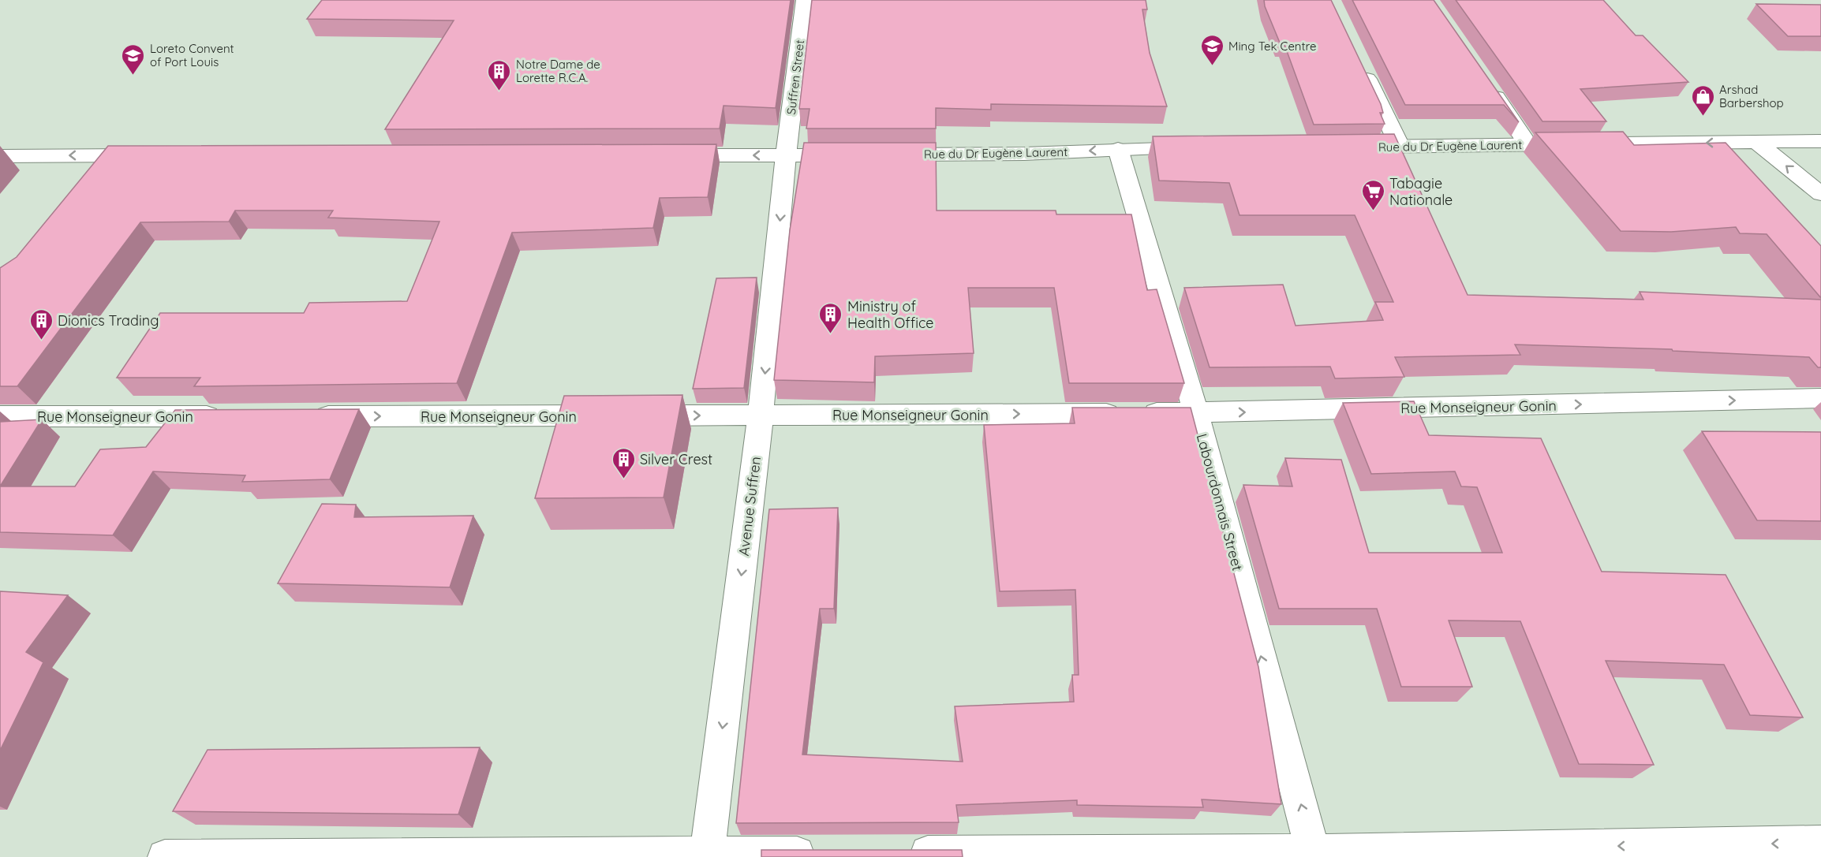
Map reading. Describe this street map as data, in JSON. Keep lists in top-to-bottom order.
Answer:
{
  "streets": {
    "street": [
      "Suffren Street",
      "Rue du Dr Eugène Laurent",
      "Rue Monseigneur Gonin",
      "Labourdonnais Street",
      "Avenue Suffren"
    ]
  },
  "crossings": [
    ["Suffren Street", "Avenue Suffren"],
    ["Rue du Dr Eugène Laurent", "Labourdonnais Street"],
    ["Rue Monseigneur Gonin", "Labourdonnais Street"],
    ["Rue Monseigneur Gonin", "Avenue Suffren"]
  ],
  "one_way": [
    "Rue du Dr Eugène Laurent",
    "Rue Monseigneur Gonin",
    "Labourdonnais Street",
    "Avenue Suffren"
  ],
  "places": {
    "school or university": ["Ming Tek Centre", "Loreto Convent of Port Louis"],
    "building": [
      "Notre Dame de Lorette R.C.A.",
      "Ministry of Health Office",
      "Dionics Trading",
      "Silver Crest"
    ],
    "shop": ["Arshad Barbershop"],
    "supermarket": ["Tabagie Nationale"]
  }
}
